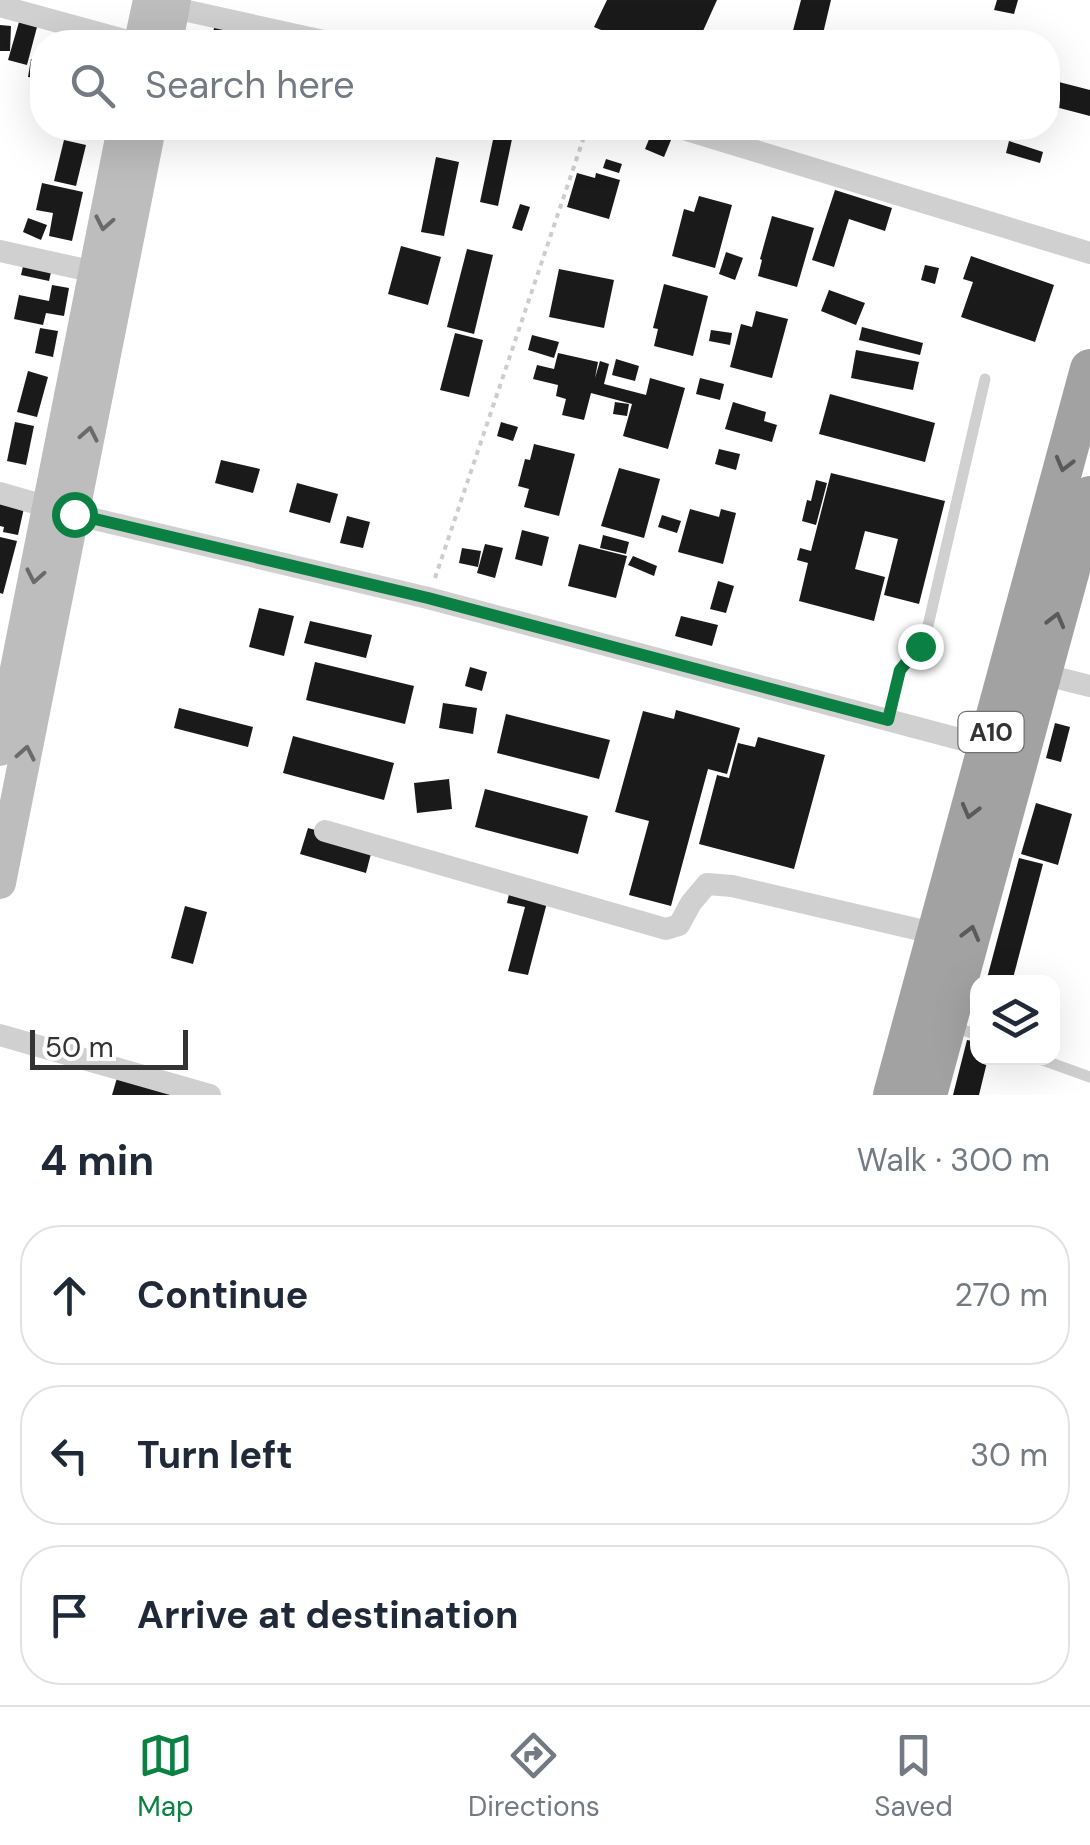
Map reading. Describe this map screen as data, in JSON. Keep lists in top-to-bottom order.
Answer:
{
  "streets": {
    "highway": ["A10"]
  },
  "scale_bar": "50 m",
  "page": {
    "search": "Search here",
    "scale": "50 m",
    "heading": ["4 min", "Walk · 300 m"],
    "list": [
      ["Continue", "270 m"],
      ["Turn left", "30 m"],
      "Arrive at destination"
    ],
    "nav": ["Map", "Directions", "Saved"]
  }
}
